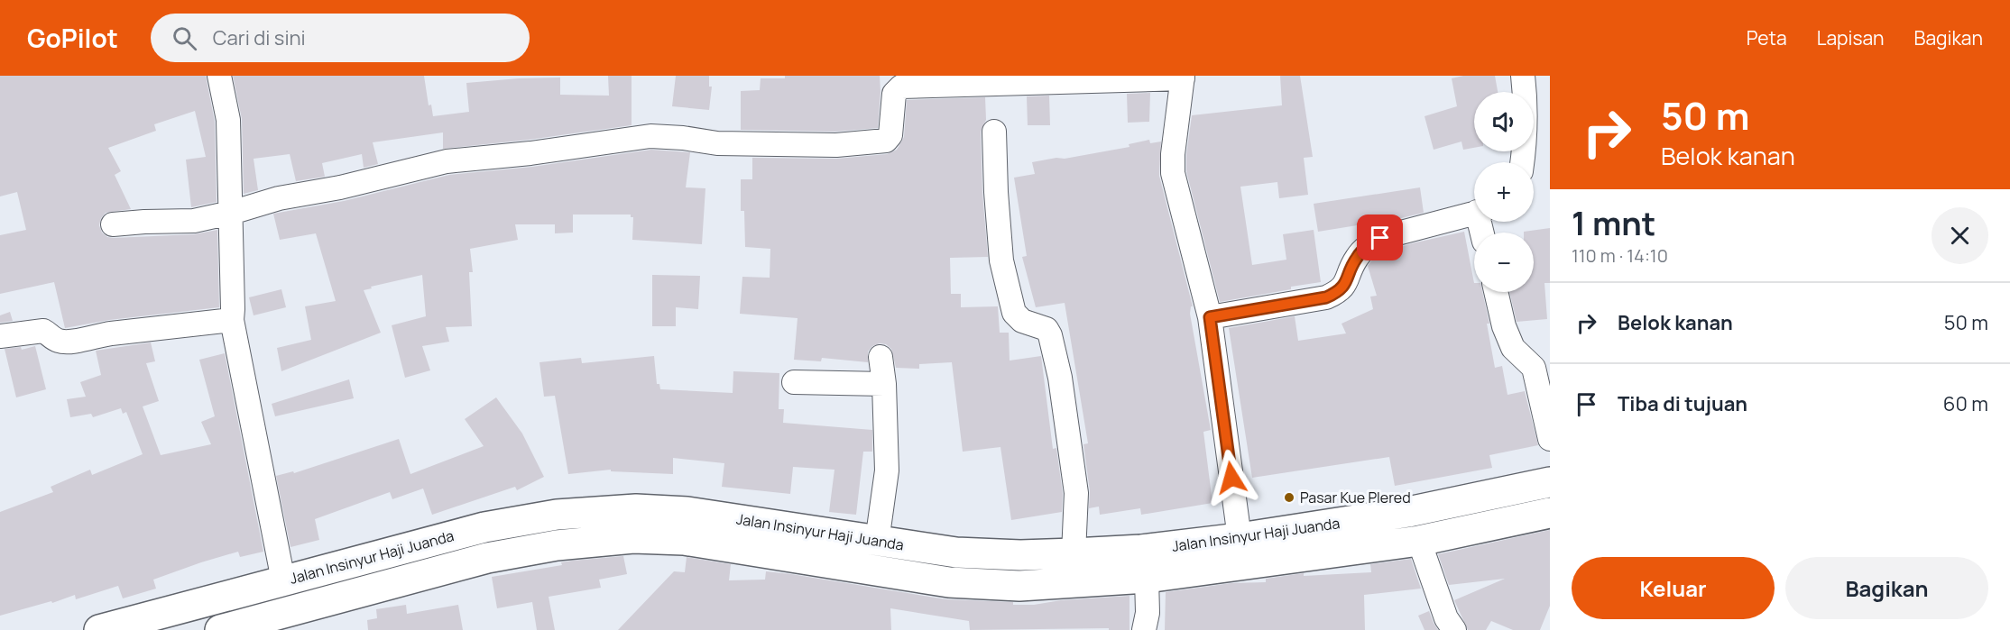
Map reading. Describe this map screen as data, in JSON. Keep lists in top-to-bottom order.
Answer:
{
  "streets": {
    "highway": ["Jalan Insinyur Haji Juanda"]
  },
  "places": ["Pasar Kue Plered"],
  "page": {
    "header": "GoPilot",
    "search": "Cari di sini",
    "nav": ["Peta", "Lapisan", "Bagikan"],
    "turn": ["50 m", "Belok kanan"],
    "map_buttons": ["+", "−"],
    "heading": ["1 mnt", "110 m · 14:10"],
    "list": [
      {
        "name": "Belok kanan",
        "value": "50 m"
      },
      {
        "name": "Tiba di tujuan",
        "value": "60 m"
      }
    ],
    "buttons": ["Keluar", "Bagikan"]
  }
}
